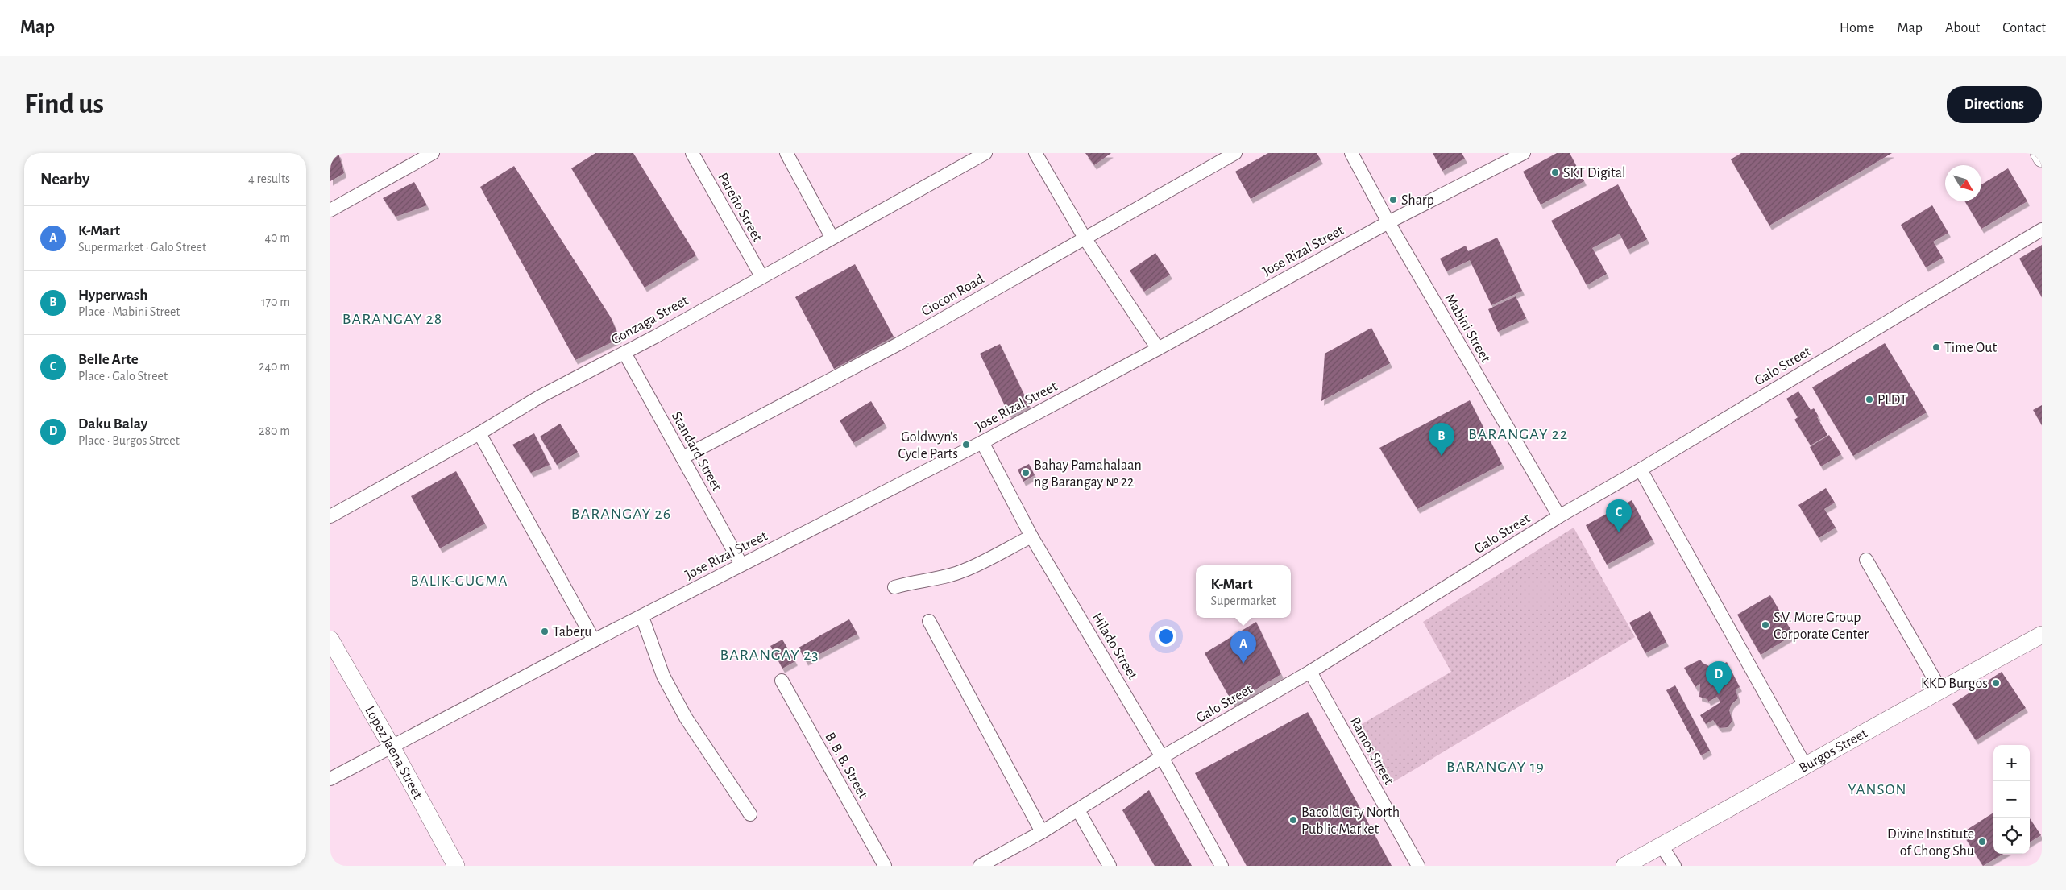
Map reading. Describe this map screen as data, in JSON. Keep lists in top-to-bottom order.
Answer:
{
  "streets": {
    "main road": ["Burgos Street", "Lopez Jaena Street"],
    "street": [
      "Pareño Street",
      "Jose Rizal Street",
      "Ciocon Road",
      "Gonzaga Street",
      "Mabini Street",
      "Galo Street",
      "Standard Street",
      "Hilado Street",
      "Ramos Street",
      "B. B. B. Street"
    ]
  },
  "crossings": [
    ["Pareño Street", "Gonzaga Street"],
    ["Jose Rizal Street", "Mabini Street"],
    ["Jose Rizal Street", "Standard Street"],
    ["Jose Rizal Street", "Hilado Street"],
    ["Jose Rizal Street", "Lopez Jaena Street"],
    ["Ciocon Road", "Standard Street"],
    ["Gonzaga Street", "Standard Street"],
    ["Mabini Street", "Galo Street"],
    ["Galo Street", "Hilado Street"],
    ["Galo Street", "Ramos Street"]
  ],
  "districts": [
    "BARANGAY 28",
    "BARANGAY 22",
    "BARANGAY 26",
    "BALIK-GUGMA",
    "BARANGAY 23",
    "BARANGAY 19",
    "YANSON"
  ],
  "places": [
    "SKT Digital",
    "Sharp",
    "Time Out",
    "PLDT",
    "Goldwyn's Cycle Parts",
    "Bahay Pamahalaan ng Barangay № 22",
    "S.V. More Group Corporate Center",
    "Taberu",
    "KKD Burgos",
    "Bacold City North Public Market",
    "Divine Institute of Chong Shu"
  ],
  "north": "bottom right",
  "page": {
    "header": "Map",
    "nav": [
      "Home",
      "Map",
      "About",
      "Contact"
    ],
    "buttons": "Directions",
    "title": "Find us",
    "heading": ["Nearby", "4 results"],
    "list": [
      {
        "mark": "A",
        "name": "K-Mart",
        "note": "Supermarket · Galo Street",
        "value": "40 m"
      },
      {
        "mark": "B",
        "name": "Hyperwash",
        "note": "Place · Mabini Street",
        "value": "170 m"
      },
      {
        "mark": "C",
        "name": "Belle Arte",
        "note": "Place · Galo Street",
        "value": "240 m"
      },
      {
        "mark": "D",
        "name": "Daku Balay",
        "note": "Place · Burgos Street",
        "value": "280 m"
      }
    ],
    "pins": [
      "B",
      "C",
      "A",
      "D"
    ],
    "popup": ["K-Mart", "Supermarket"],
    "map_buttons": ["+", "−"]
  }
}
